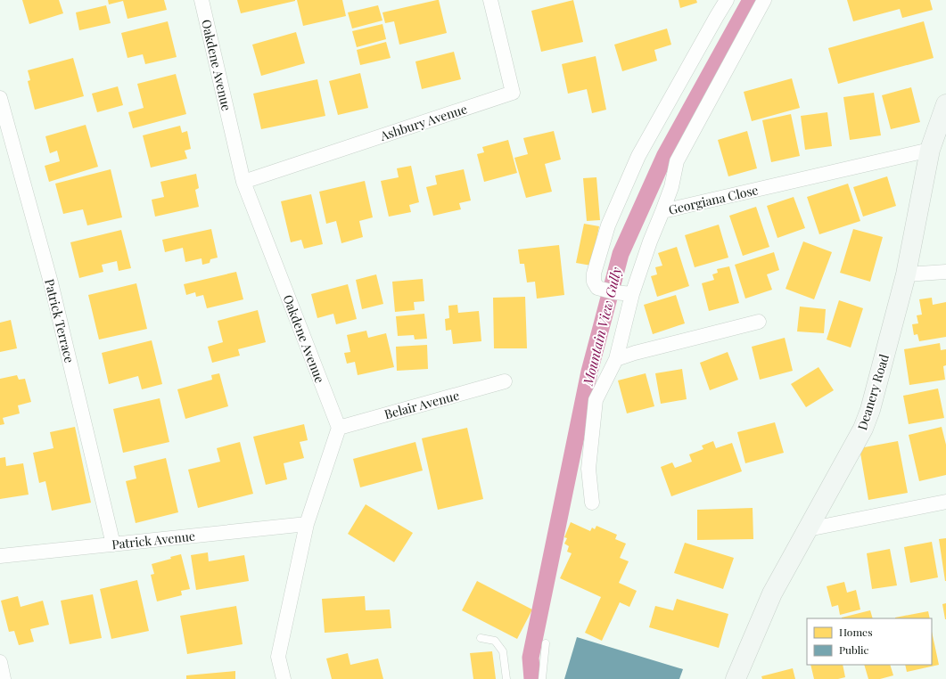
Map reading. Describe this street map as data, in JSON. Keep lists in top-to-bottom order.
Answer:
{
  "streets": {
    "street": [
      "Oakdene Avenue",
      "Ashbury Avenue",
      "Georgiana Close",
      "Patrick Terrace",
      "Deanery Road",
      "Belair Avenue",
      "Patrick Avenue"
    ]
  },
  "crossings": [
    ["Oakdene Avenue", "Ashbury Avenue"],
    ["Oakdene Avenue", "Belair Avenue"],
    ["Georgiana Close", "Deanery Road"],
    ["Patrick Terrace", "Patrick Avenue"]
  ],
  "water": ["Mountain View Gully"],
  "legend": ["Homes", "Public"]
}
